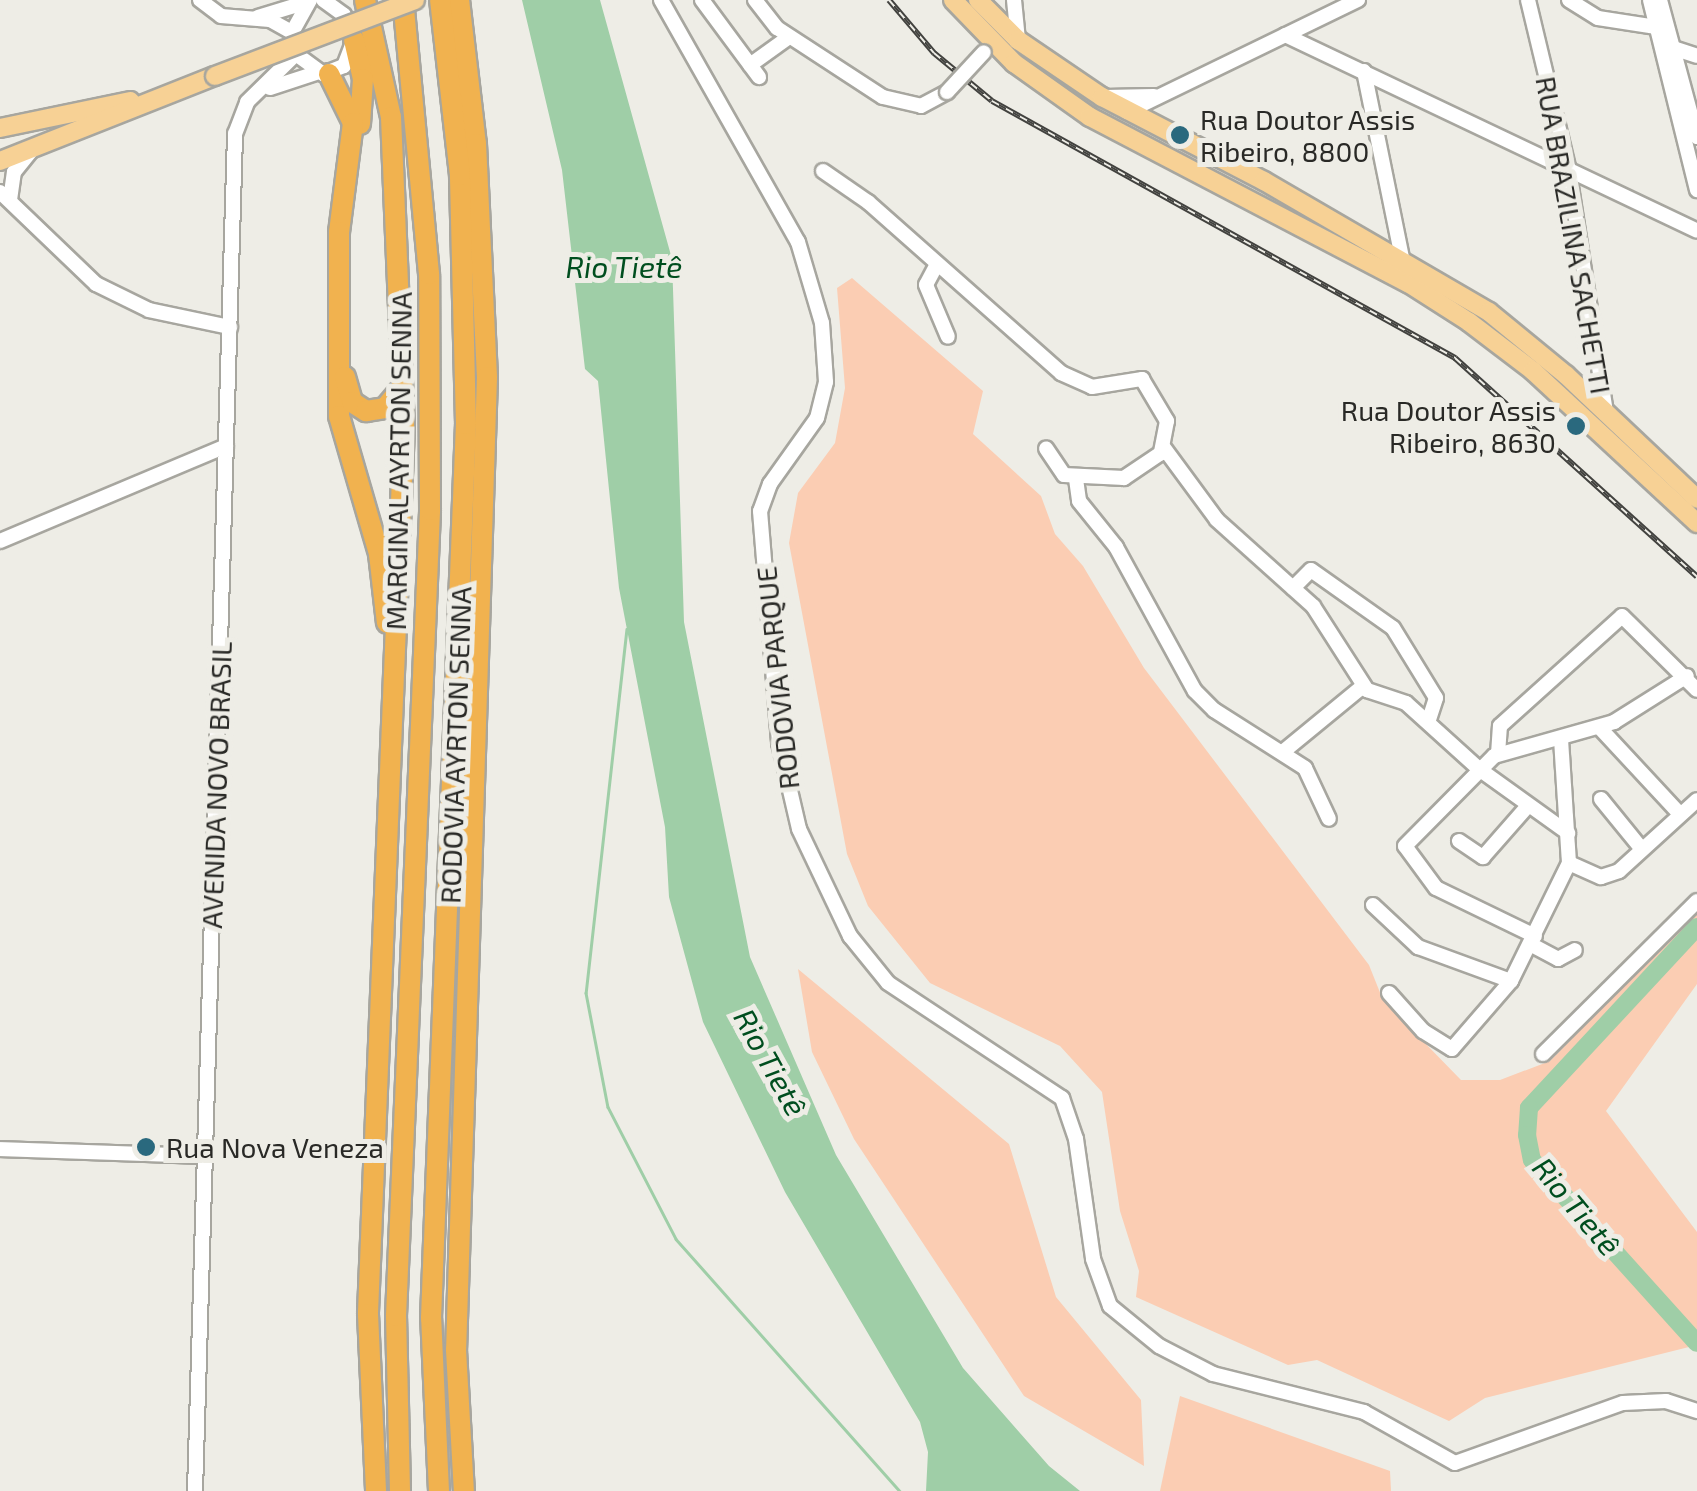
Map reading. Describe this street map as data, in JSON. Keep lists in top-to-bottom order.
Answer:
{
  "streets": {
    "highway": ["MARGINAL AYRTON SENNA", "RODOVIA AYRTON SENNA"],
    "street": ["RUA BRAZILINA SACHETTI", "RODOVIA PARQUE", "AVENIDA NOVO BRASIL"]
  },
  "water": ["Rio Tietê"],
  "places": ["Rua Doutor Assis Ribeiro, 8800", "Rua Doutor Assis Ribeiro, 8630", "Rua Nova Veneza"]
}
